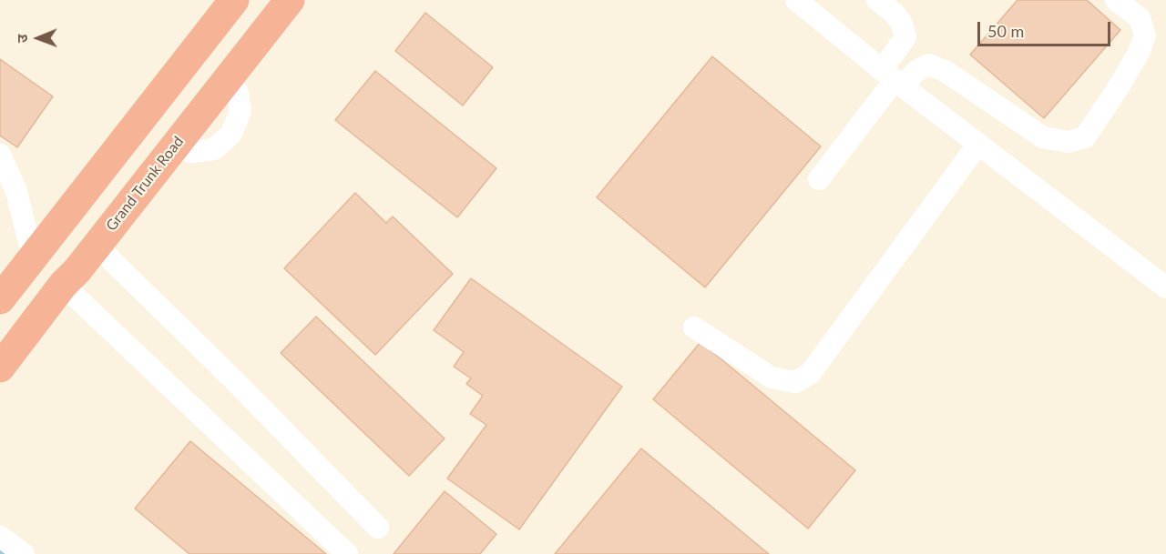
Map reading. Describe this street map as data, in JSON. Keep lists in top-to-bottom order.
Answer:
{
  "streets": {
    "highway": ["Grand Trunk Road"]
  },
  "scale_bar": "50 m",
  "north": "left"
}
